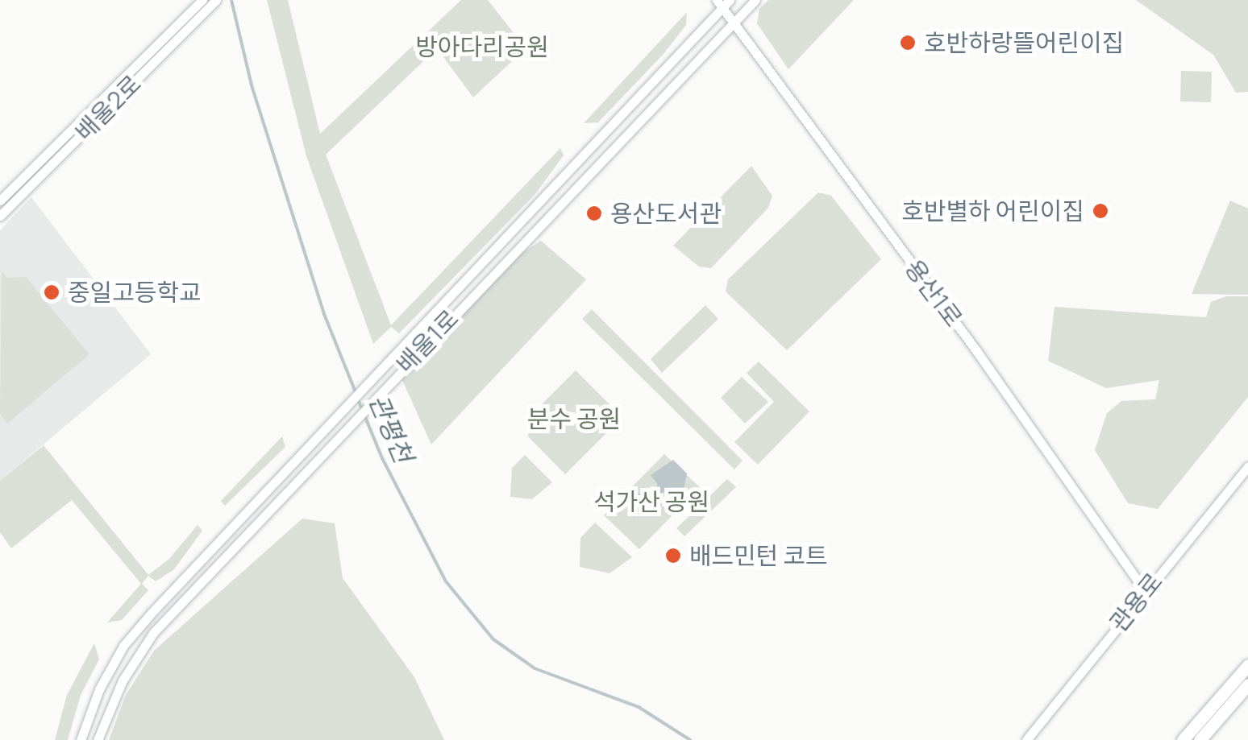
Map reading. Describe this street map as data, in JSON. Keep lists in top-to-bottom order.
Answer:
{
  "streets": {
    "main road": [
      "배울2로",
      "용산1로",
      "배울1로",
      "관용로"
    ]
  },
  "crossings": [
    ["용산1로", "배울1로"],
    ["용산1로", "관용로"]
  ],
  "water": ["관평천"],
  "parks": ["방아다리공원", "분수 공원", "석가산 공원"],
  "places": [
    "호반하랑뜰어린이집",
    "호반별하 어린이집",
    "용산도서관",
    "중일고등학교",
    "배드민턴 코트"
  ]
}
